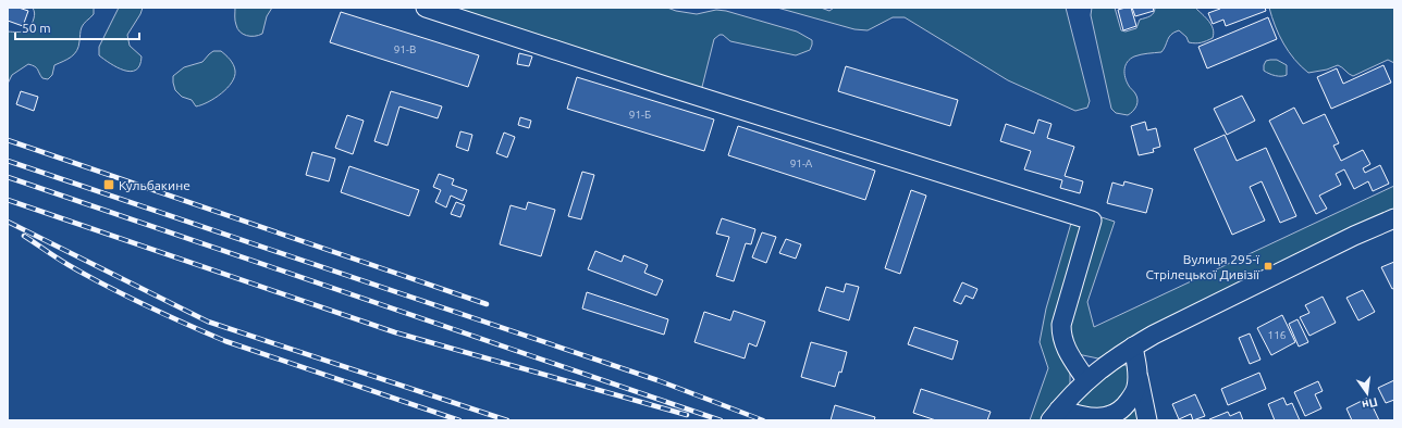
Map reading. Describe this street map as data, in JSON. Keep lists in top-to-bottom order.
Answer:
{
  "places": {
    "transit": ["Кульбакине", "Вулиця 295-ї Стрілецької Дивізії"]
  },
  "house_numbers": [
    "91-В",
    "91-Б",
    "91-А",
    "116"
  ],
  "scale_bar": "50 m",
  "north": "bottom"
}
